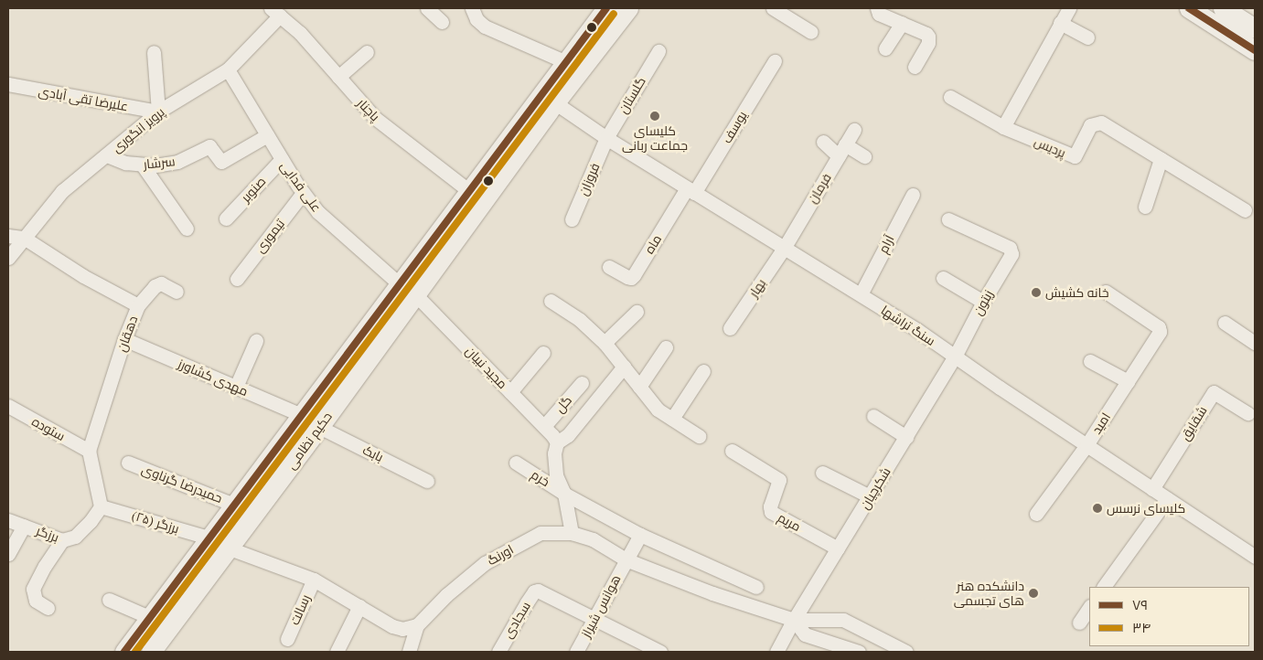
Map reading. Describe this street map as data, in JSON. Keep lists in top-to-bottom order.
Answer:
{
  "streets": {
    "main road": ["حکیم نظامی"],
    "street": [
      "گلستان",
      "علیرضا تقی آبادی",
      "پاچنار",
      "یوسف",
      "پرویز انگوری",
      "پردیس",
      "سرشار",
      "فروزان",
      "علی فدایی",
      "فرمان",
      "صنوبر",
      "تیموری",
      "ماه",
      "آرام",
      "بهار",
      "زیتون",
      "سنگ تراشها",
      "دهقان",
      "مجید نبیان",
      "مهدی کشاورز",
      "گل",
      "امید",
      "شقایق",
      "ستوده",
      "بابک",
      "خرم",
      "حمیدرضا گرناوی",
      "شکرچیان",
      "برزگر (۲۵)",
      "مریم",
      "برزگر",
      "اورنگ",
      "هوانس شیراز",
      "رسالت",
      "سجادی"
    ]
  },
  "crossings": [
    ["گلستان", "فروزان"],
    ["گلستان", "سنگ تراشها"],
    ["علیرضا تقی آبادی", "پرویز انگوری"],
    ["پاچنار", "پرویز انگوری"],
    ["پاچنار", "حکیم نظامی"],
    ["یوسف", "ماه"],
    ["یوسف", "سنگ تراشها"],
    ["پرویز انگوری", "سرشار"],
    ["پرویز انگوری", "علی فدایی"],
    ["پرویز انگوری", "دهقان"],
    ["سرشار", "علی فدایی"],
    ["فروزان", "سنگ تراشها"],
    ["علی فدایی", "صنوبر"],
    ["علی فدایی", "تیموری"],
    ["علی فدایی", "حکیم نظامی"],
    ["فرمان", "بهار"],
    ["فرمان", "سنگ تراشها"],
    ["ماه", "سنگ تراشها"],
    ["آرام", "سنگ تراشها"],
    ["بهار", "سنگ تراشها"],
    ["زیتون", "سنگ تراشها"],
    ["زیتون", "شکرچیان"],
    ["سنگ تراشها", "امید"],
    ["سنگ تراشها", "شقایق"],
    ["سنگ تراشها", "حکیم نظامی"],
    ["سنگ تراشها", "شکرچیان"],
    ["دهقان", "مهدی کشاورز"],
    ["دهقان", "ستوده"],
    ["دهقان", "برزگر (۲۵)"],
    ["دهقان", "برزگر"],
    ["مجید نبیان", "گل"],
    ["مجید نبیان", "حکیم نظامی"],
    ["مهدی کشاورز", "حکیم نظامی"],
    ["مهدی کشاورز", "بابک"],
    ["حکیم نظامی", "بابک"],
    ["حکیم نظامی", "حمیدرضا گرناوی"],
    ["حکیم نظامی", "برزگر (۲۵)"],
    ["شکرچیان", "مریم"],
    ["شکرچیان", "اورنگ"],
    ["برزگر (۲۵)", "برزگر"],
    ["اورنگ", "هوانس شیراز"],
    ["هوانس شیراز", "سجادی"]
  ],
  "places": [
    "کلیسای جماعت ربانی",
    "خانه کشیش",
    "کلیسای نرسس",
    "دانشکده هنر های تجسمی"
  ],
  "lines": ["transit line ۷۹", "transit line ۳۴"],
  "legend": ["۷۹", "۳۴"]
}
